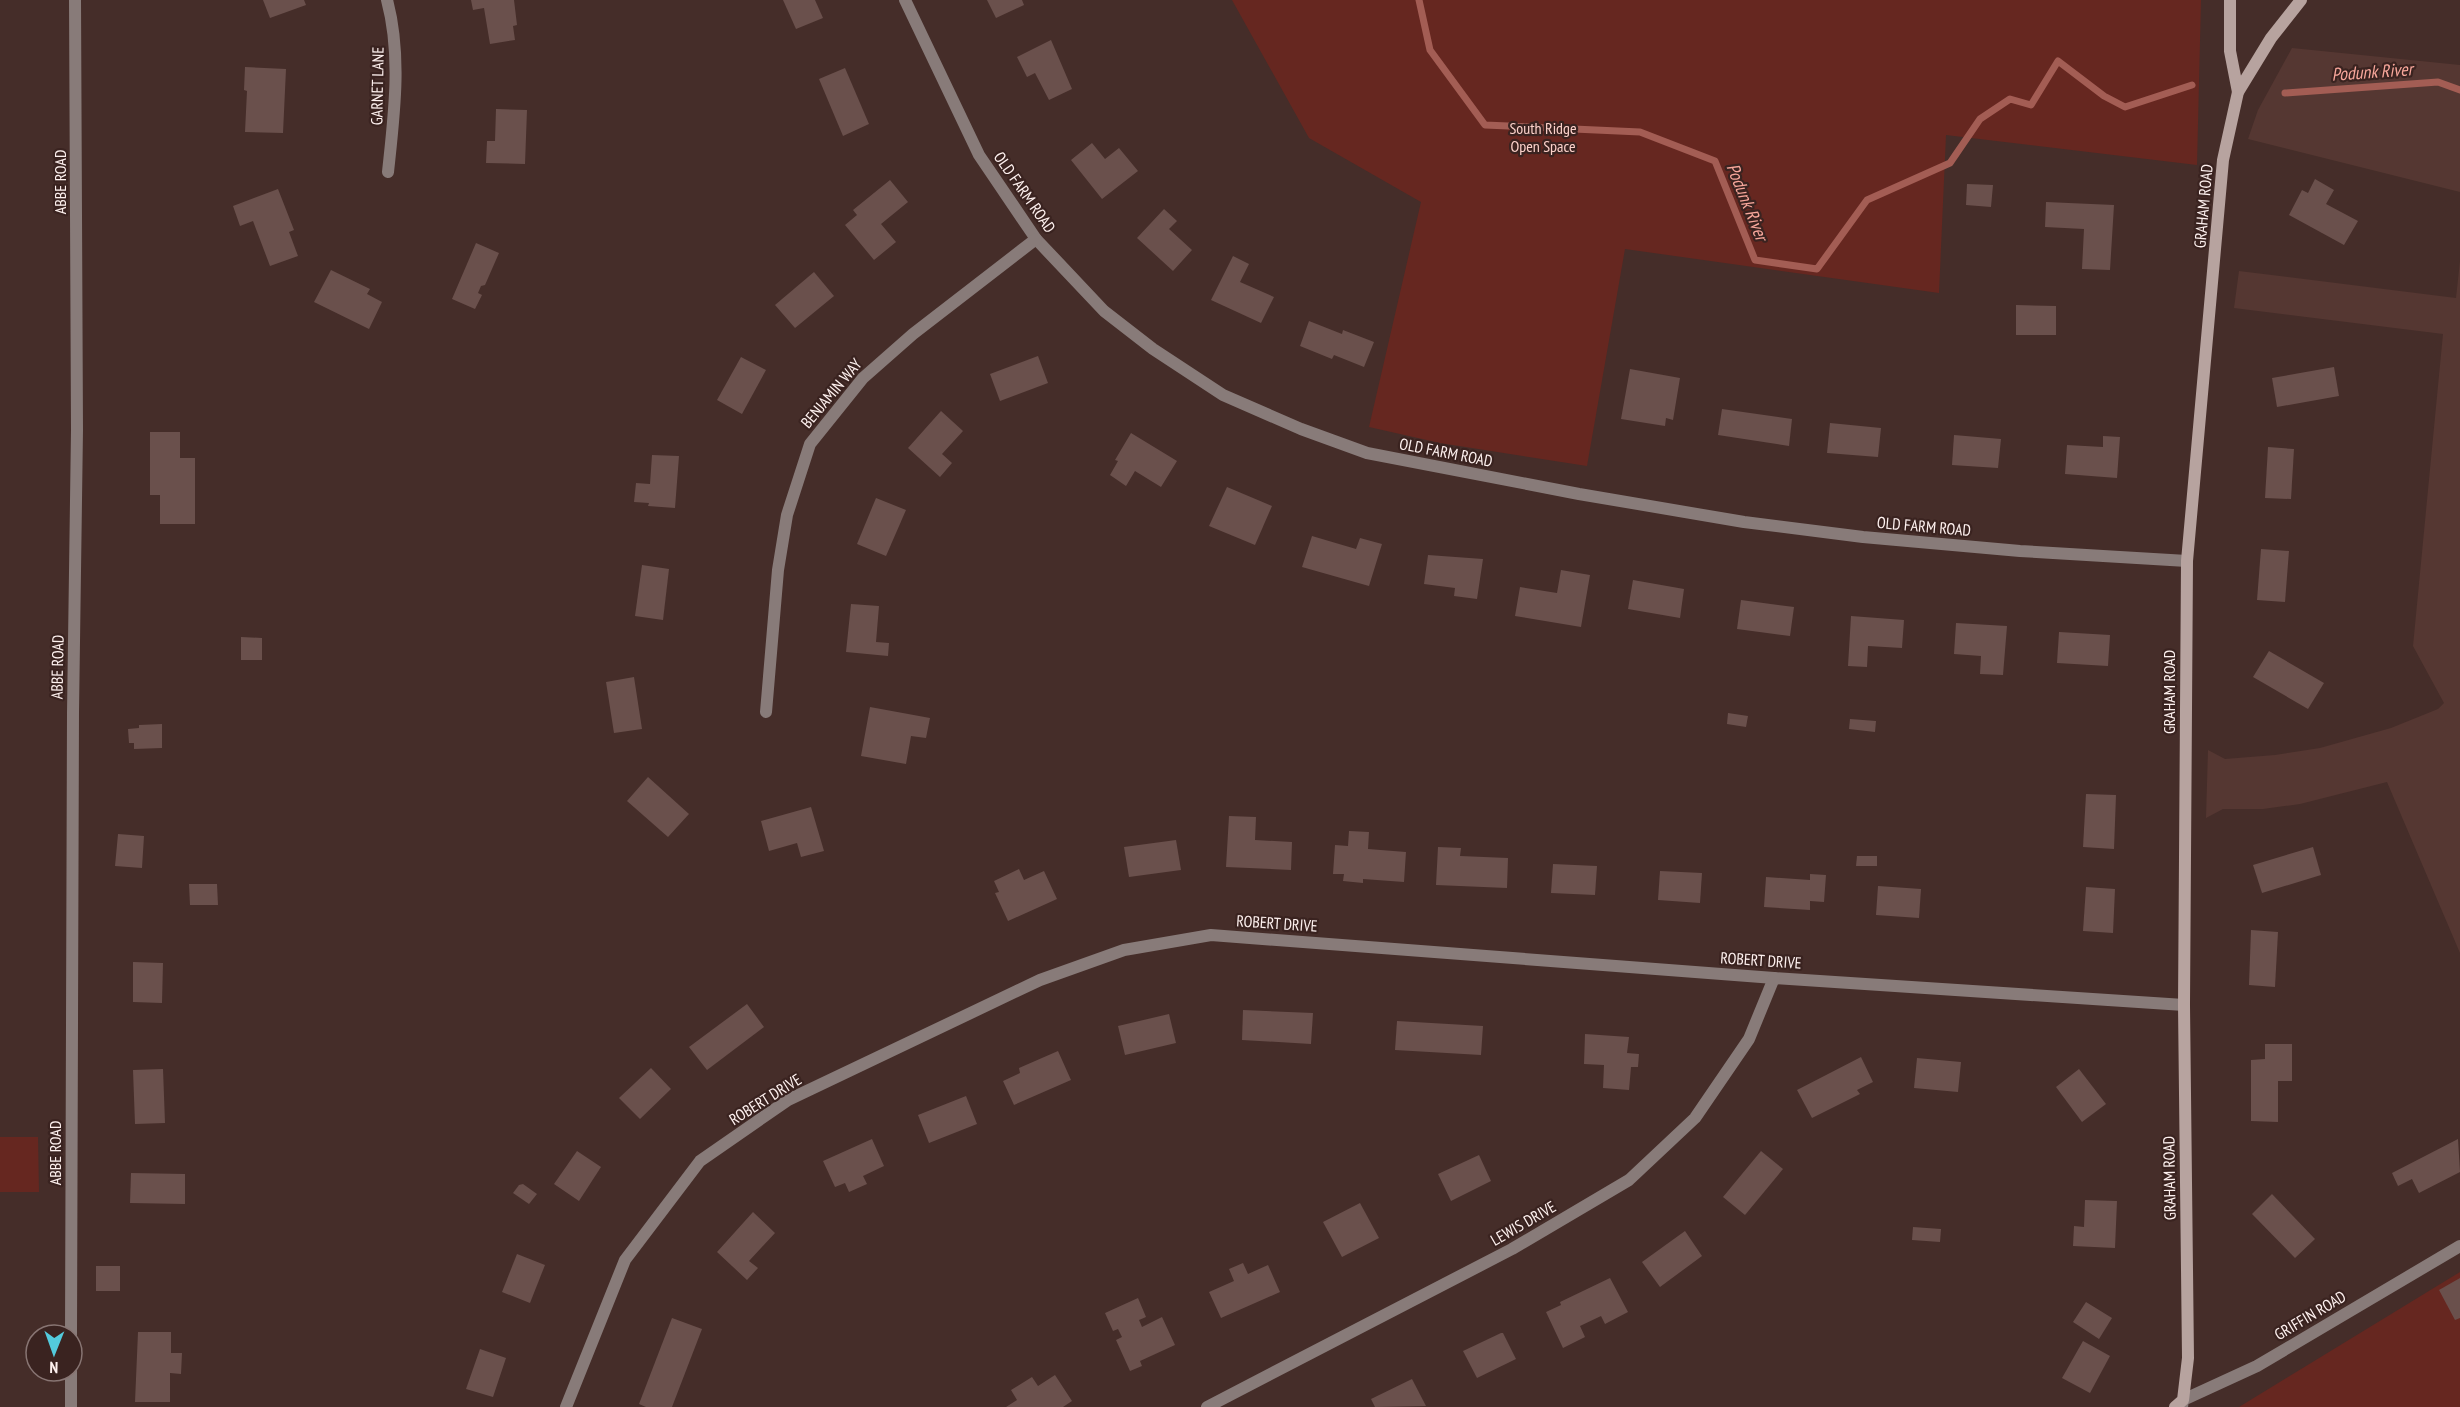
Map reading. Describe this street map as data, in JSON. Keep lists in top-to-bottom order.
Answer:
{
  "streets": {
    "street": [
      "GARNET LANE",
      "ABBE ROAD",
      "OLD FARM ROAD",
      "GRAHAM ROAD",
      "BENJAMIN WAY",
      "ROBERT DRIVE",
      "LEWIS DRIVE",
      "GRIFFIN ROAD"
    ]
  },
  "crossings": [
    ["OLD FARM ROAD", "GRAHAM ROAD"],
    ["OLD FARM ROAD", "BENJAMIN WAY"],
    ["GRAHAM ROAD", "ROBERT DRIVE"],
    ["GRAHAM ROAD", "GRIFFIN ROAD"],
    ["ROBERT DRIVE", "LEWIS DRIVE"]
  ],
  "water": ["Podunk River"],
  "parks": ["South Ridge Open Space"],
  "north": "bottom"
}
